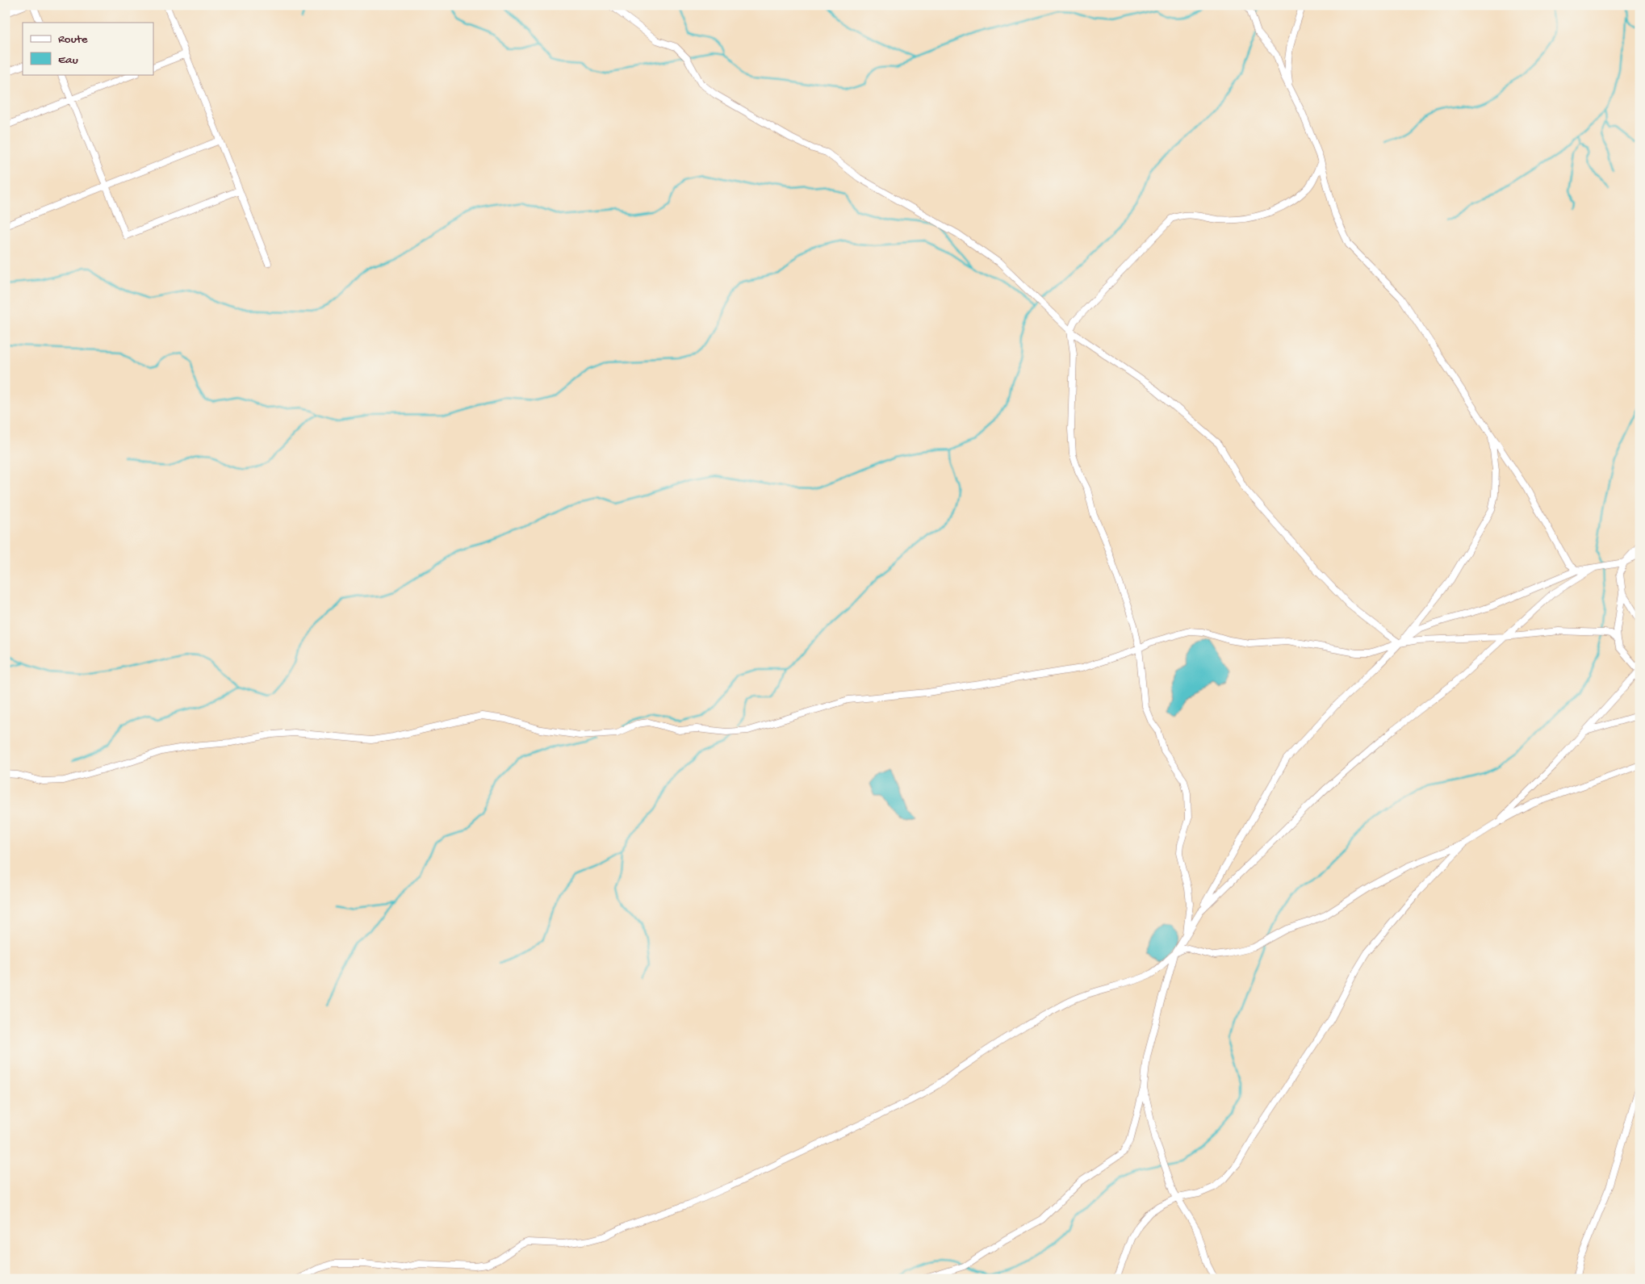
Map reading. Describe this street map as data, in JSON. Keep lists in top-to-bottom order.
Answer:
{
  "legend": ["Route", "Eau"]
}
